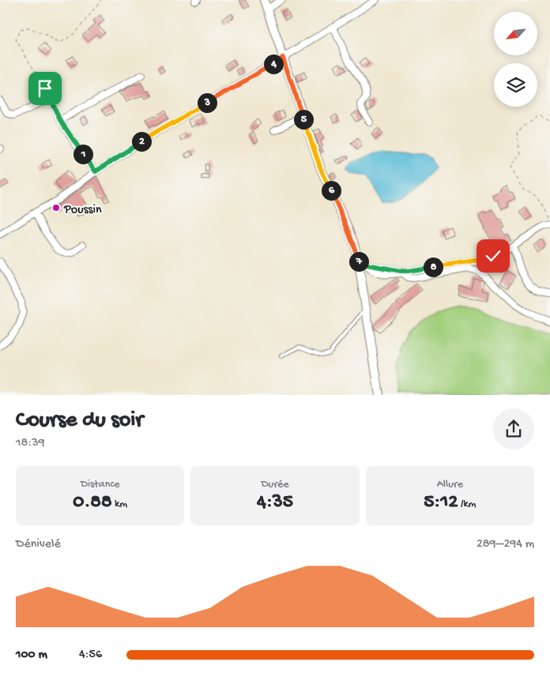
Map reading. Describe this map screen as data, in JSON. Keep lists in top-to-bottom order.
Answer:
{
  "places": ["Poussin"],
  "north": "bottom left",
  "page": {
    "pins": [
      "4",
      "3",
      "5",
      "2",
      "1",
      "6",
      "7",
      "8"
    ],
    "heading": ["Course du soir", "18:39"],
    "stats": [
      ["Distance", "0.88 km"],
      ["Durée", "4:35"],
      ["Allure", "5:12 /km"]
    ],
    "chart": ["Dénivelé", "289–294 m"],
    "list": [
      {
        "name": "100 m",
        "note": "4:56"
      }
    ]
  }
}
